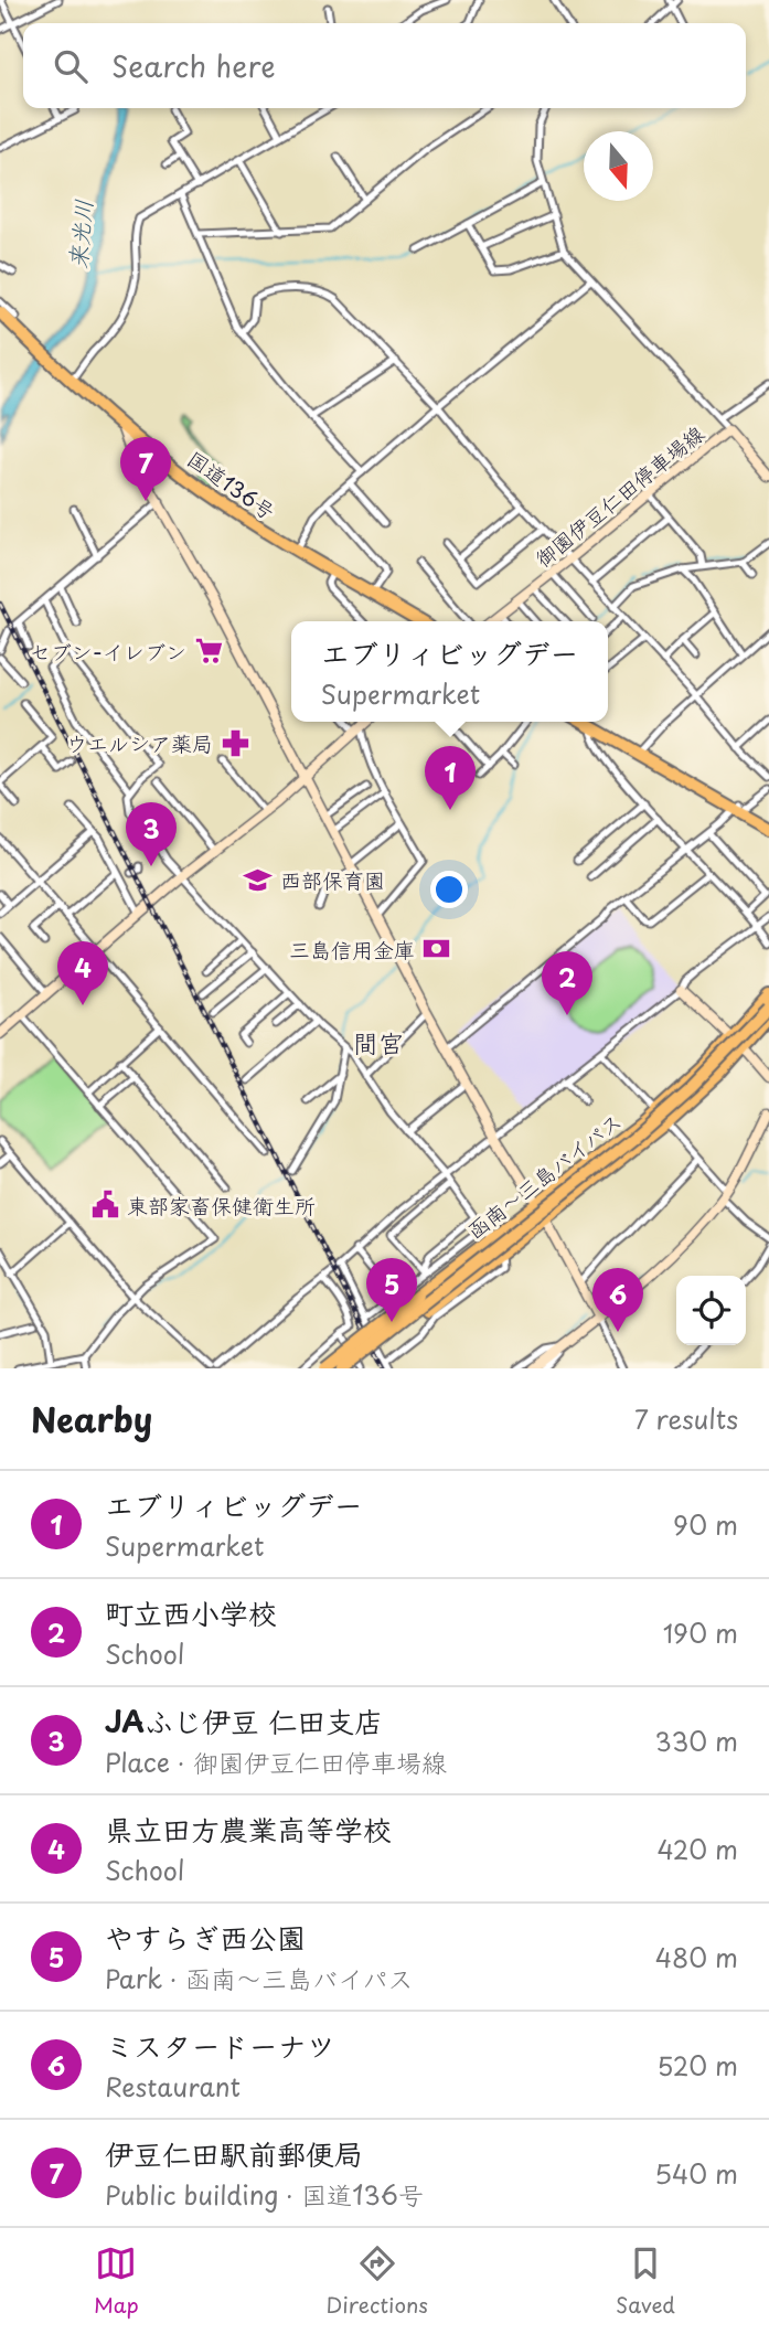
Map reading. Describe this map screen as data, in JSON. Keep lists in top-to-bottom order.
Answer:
{
  "streets": {
    "highway": ["国道136号", "函南～三島バイパス"],
    "street": ["御園伊豆仁田停車場線"]
  },
  "districts": ["間宮"],
  "water": ["来光川"],
  "places": {
    "supermarket": ["セブン-イレブン"],
    "pharmacy": ["ウエルシア薬局"],
    "school or university": ["西部保育園"],
    "bank": ["三島信用金庫"],
    "public building": ["東部家畜保健衛生所"]
  },
  "north": "bottom",
  "page": {
    "search": "Search here",
    "pins": [
      "7",
      "1",
      "3",
      "4",
      "2",
      "5",
      "6"
    ],
    "popup": ["エブリィビッグデー", "Supermarket"],
    "heading": ["Nearby", "7 results"],
    "list": [
      {
        "mark": "1",
        "name": "エブリィビッグデー",
        "note": "Supermarket",
        "value": "90 m"
      },
      {
        "mark": "2",
        "name": "町立西小学校",
        "note": "School",
        "value": "190 m"
      },
      {
        "mark": "3",
        "name": "JAふじ伊豆 仁田支店",
        "note": "Place · 御園伊豆仁田停車場線",
        "value": "330 m"
      },
      {
        "mark": "4",
        "name": "県立田方農業高等学校",
        "note": "School",
        "value": "420 m"
      },
      {
        "mark": "5",
        "name": "やすらぎ西公園",
        "note": "Park · 函南～三島バイパス",
        "value": "480 m"
      },
      {
        "mark": "6",
        "name": "ミスタードーナツ",
        "note": "Restaurant",
        "value": "520 m"
      },
      {
        "mark": "7",
        "name": "伊豆仁田駅前郵便局",
        "note": "Public building · 国道136号",
        "value": "540 m"
      }
    ],
    "nav": ["Map", "Directions", "Saved"]
  }
}
